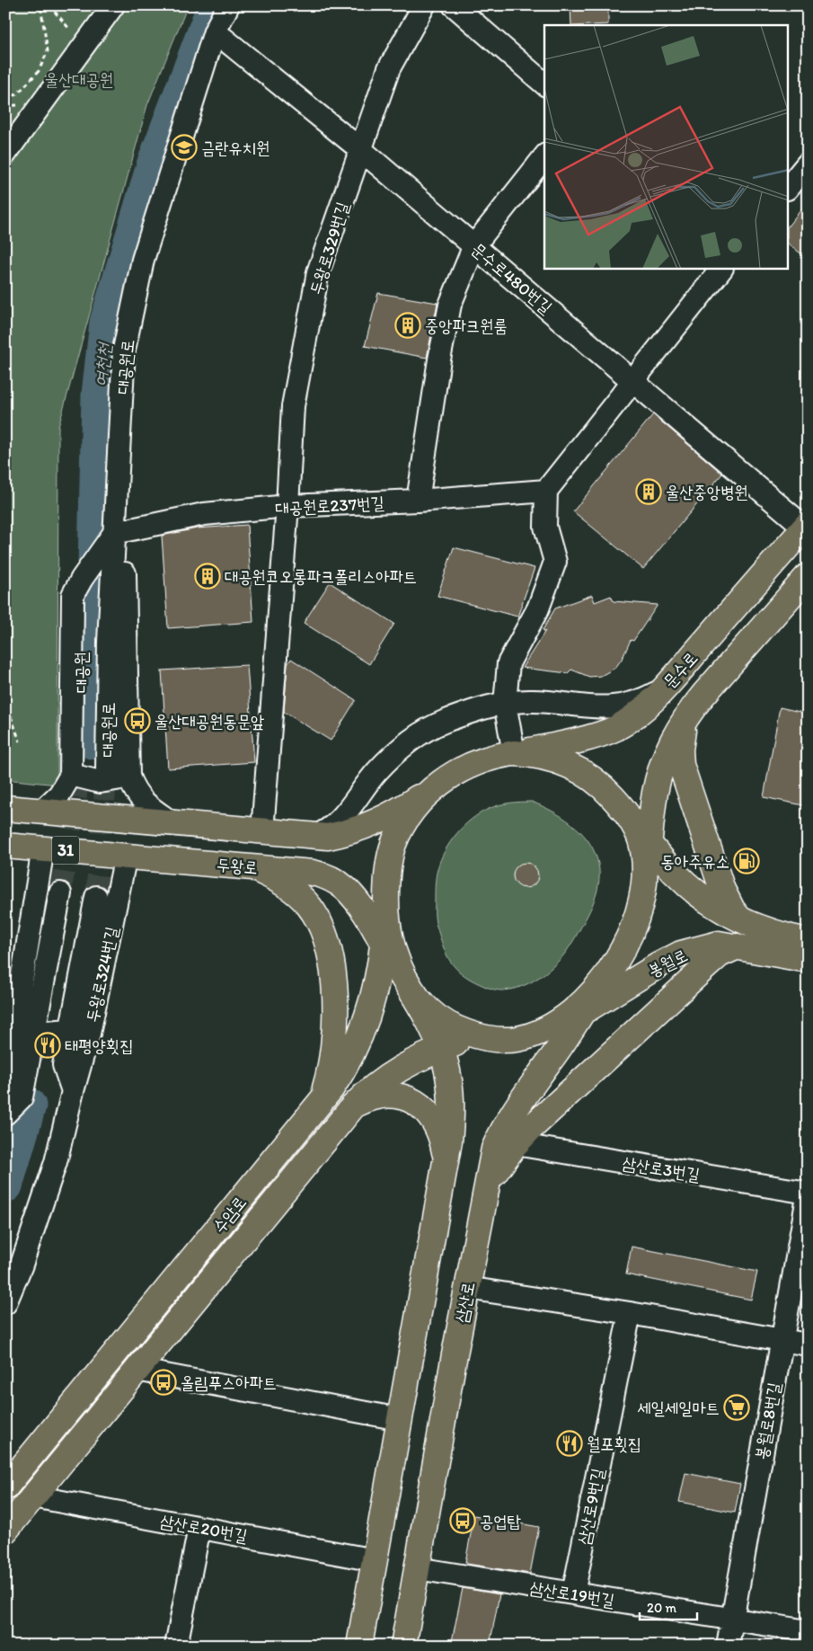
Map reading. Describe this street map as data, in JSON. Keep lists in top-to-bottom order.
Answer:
{
  "streets": {
    "main road": [
      "문수로",
      "31",
      "두왕로",
      "봉월로",
      "수암로",
      "삼산로"
    ],
    "street": [
      "두왕로329번길",
      "문수로480번길",
      "대공원로",
      "대공원로237번길",
      "두왕로324번길",
      "삼산로3번길",
      "봉월로8번길",
      "삼산로9번길",
      "삼산로20번길",
      "삼산로19번길"
    ]
  },
  "crossings": [
    ["두왕로329번길", "문수로480번길"],
    ["두왕로329번길", "대공원로237번길"],
    ["문수로480번길", "대공원로"],
    ["문수로480번길", "문수로"],
    ["대공원로", "대공원로237번길"],
    ["두왕로", "두왕로324번길"],
    ["두왕로", "수암로"],
    ["봉월로", "삼산로"],
    ["수암로", "삼산로20번길"],
    ["삼산로", "삼산로19번길"],
    ["봉월로8번길", "삼산로19번길"],
    ["삼산로9번길", "삼산로19번길"]
  ],
  "water": ["여천천"],
  "parks": ["울산대공원"],
  "places": {
    "school or university": ["금란유치원"],
    "building": ["중앙파크원룸", "울산중앙병원", "대공원코오롱파크폴리스아파트"],
    "bus stop": ["울산대공원동문앞", "올림푸스아파트", "공업탑"],
    "fuel station": ["동아주유소"],
    "restaurant": ["태평양횟집", "월포횟집"],
    "supermarket": ["세일세일마트"]
  },
  "scale_bar": "20 m"
}
